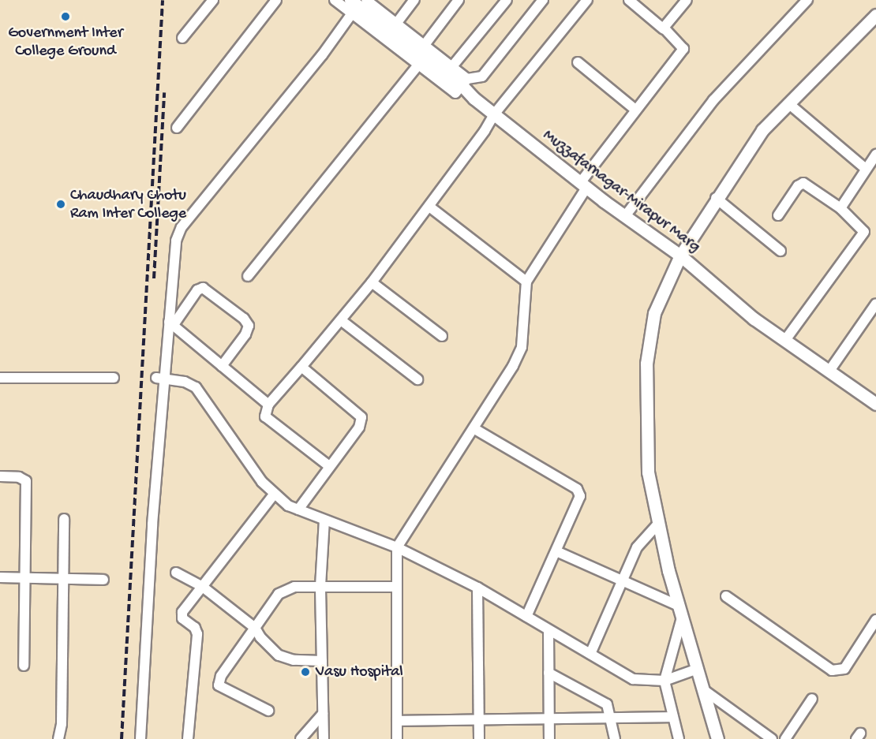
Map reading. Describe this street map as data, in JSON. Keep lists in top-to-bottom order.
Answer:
{
  "streets": {
    "main road": ["Muzzafarnagar-Mirapur Marg"]
  },
  "places": ["Government Inter College Ground", "Chaudhary Chotu Ram Inter College", "Vasu Hospital"]
}
